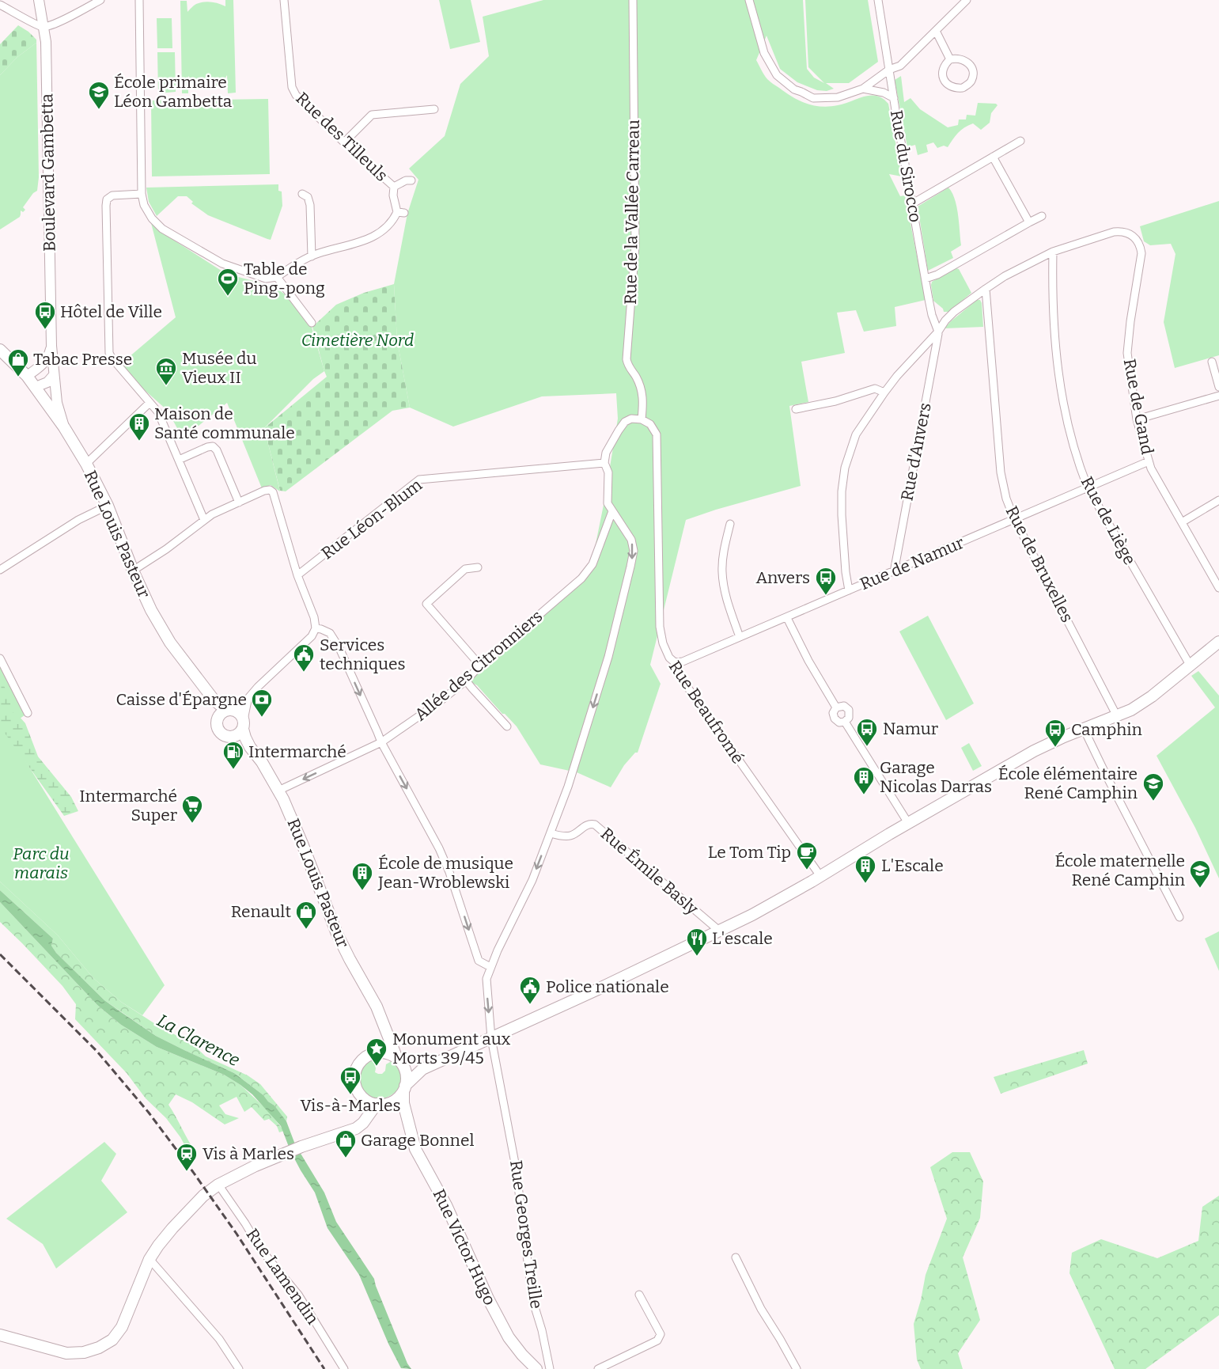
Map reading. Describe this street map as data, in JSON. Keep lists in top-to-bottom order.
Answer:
{
  "streets": {
    "main road": ["Rue Louis Pasteur", "Rue Victor Hugo"],
    "street": [
      "Rue des Tilleuls",
      "Rue du Sirocco",
      "Boulevard Gambetta",
      "Rue de la Vallée Carreau",
      "Rue de Gand",
      "Rue d'Anvers",
      "Rue Léon-Blum",
      "Rue de Liège",
      "Rue de Namur",
      "Rue de Bruxelles",
      "Allée des Citronniers",
      "Rue Beaufromé",
      "Rue Émile Basly",
      "Rue Georges Treille",
      "Rue Lamendin"
    ]
  },
  "crossings": [
    ["Rue du Sirocco", "Rue d'Anvers"],
    ["Boulevard Gambetta", "Rue Louis Pasteur"],
    ["Rue de la Vallée Carreau", "Rue Beaufromé"],
    ["Rue de Gand", "Rue de Liège"],
    ["Rue de Gand", "Rue de Namur"],
    ["Rue d'Anvers", "Rue de Namur"],
    ["Rue de Liège", "Rue de Namur"],
    ["Rue Louis Pasteur", "Allée des Citronniers"],
    ["Rue Louis Pasteur", "Rue Victor Hugo"],
    ["Rue de Namur", "Rue de Bruxelles"],
    ["Rue de Namur", "Rue Beaufromé"],
    ["Allée des Citronniers", "Rue Georges Treille"],
    ["Rue Émile Basly", "Rue Georges Treille"]
  ],
  "one_way": ["Rue Georges Treille"],
  "water": ["La Clarence"],
  "parks": ["Cimetière Nord", "Parc du marais"],
  "places": {
    "school or university": ["École primaire Léon Gambetta", "École élémentaire René Camphin", "École maternelle René Camphin"],
    "sports": ["Table de Ping-pong"],
    "bus stop": [
      "Hôtel de Ville",
      "Anvers",
      "Namur",
      "Camphin",
      "Vis-à-Marles"
    ],
    "shop": ["Tabac Presse", "Renault", "Garage Bonnel"],
    "museum": ["Musée du Vieux II"],
    "building": [
      "Maison de Santé communale",
      "Garage Nicolas Darras",
      "L'Escale",
      "École de musique Jean-Wroblewski"
    ],
    "public building": ["Services techniques", "Police nationale"],
    "bank": ["Caisse d'Épargne"],
    "fuel station": ["Intermarché"],
    "supermarket": ["Intermarché Super"],
    "cafe": ["Le Tom Tip"],
    "restaurant": ["L'escale"],
    "place": ["Monument aux Morts 39/45"],
    "station": ["Vis à Marles"]
  }
}
